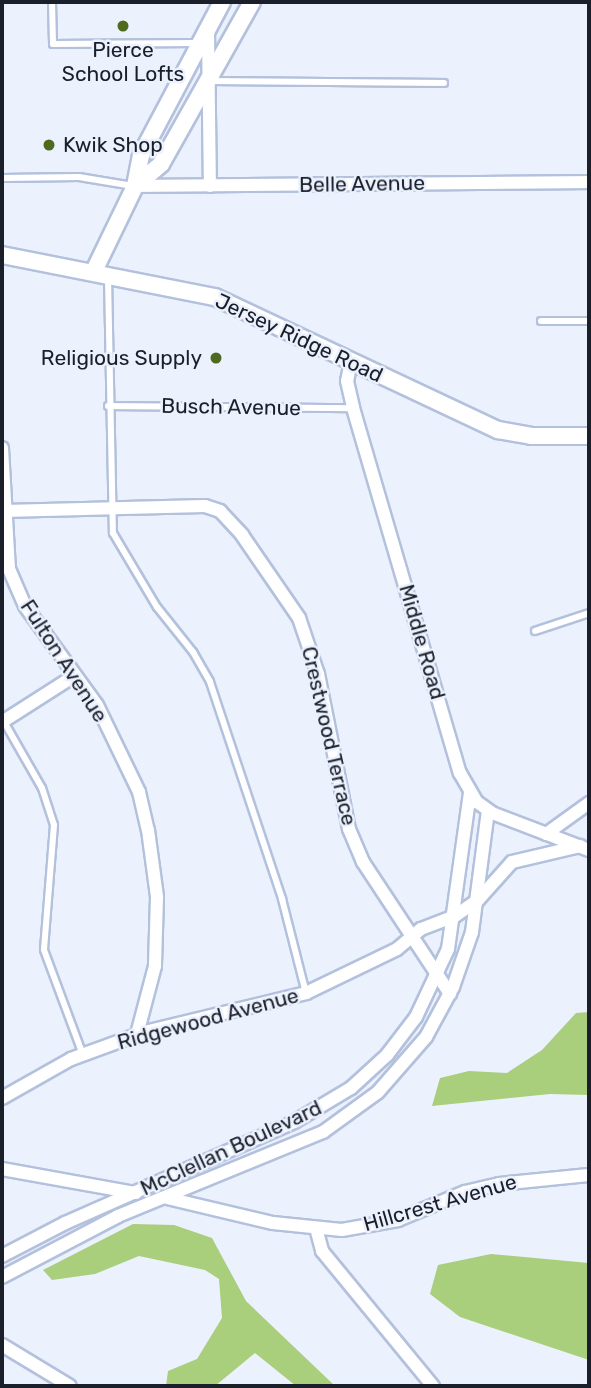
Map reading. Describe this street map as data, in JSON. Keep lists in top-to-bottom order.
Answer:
{
  "streets": {
    "street": [
      "Belle Avenue",
      "Jersey Ridge Road",
      "Middle Road",
      "Fulton Avenue",
      "Crestwood Terrace",
      "Ridgewood Avenue",
      "McClellan Boulevard",
      "Hillcrest Avenue"
    ],
    "lane": ["Busch Avenue"]
  },
  "crossings": [
    ["Jersey Ridge Road", "Middle Road"],
    ["Busch Avenue", "Middle Road"],
    ["Middle Road", "McClellan Boulevard"],
    ["Fulton Avenue", "Crestwood Terrace"],
    ["Fulton Avenue", "Ridgewood Avenue"],
    ["Crestwood Terrace", "Ridgewood Avenue"],
    ["Ridgewood Avenue", "McClellan Boulevard"],
    ["McClellan Boulevard", "Hillcrest Avenue"]
  ],
  "places": ["Pierce School Lofts", "Kwik Shop", "Religious Supply"]
}
